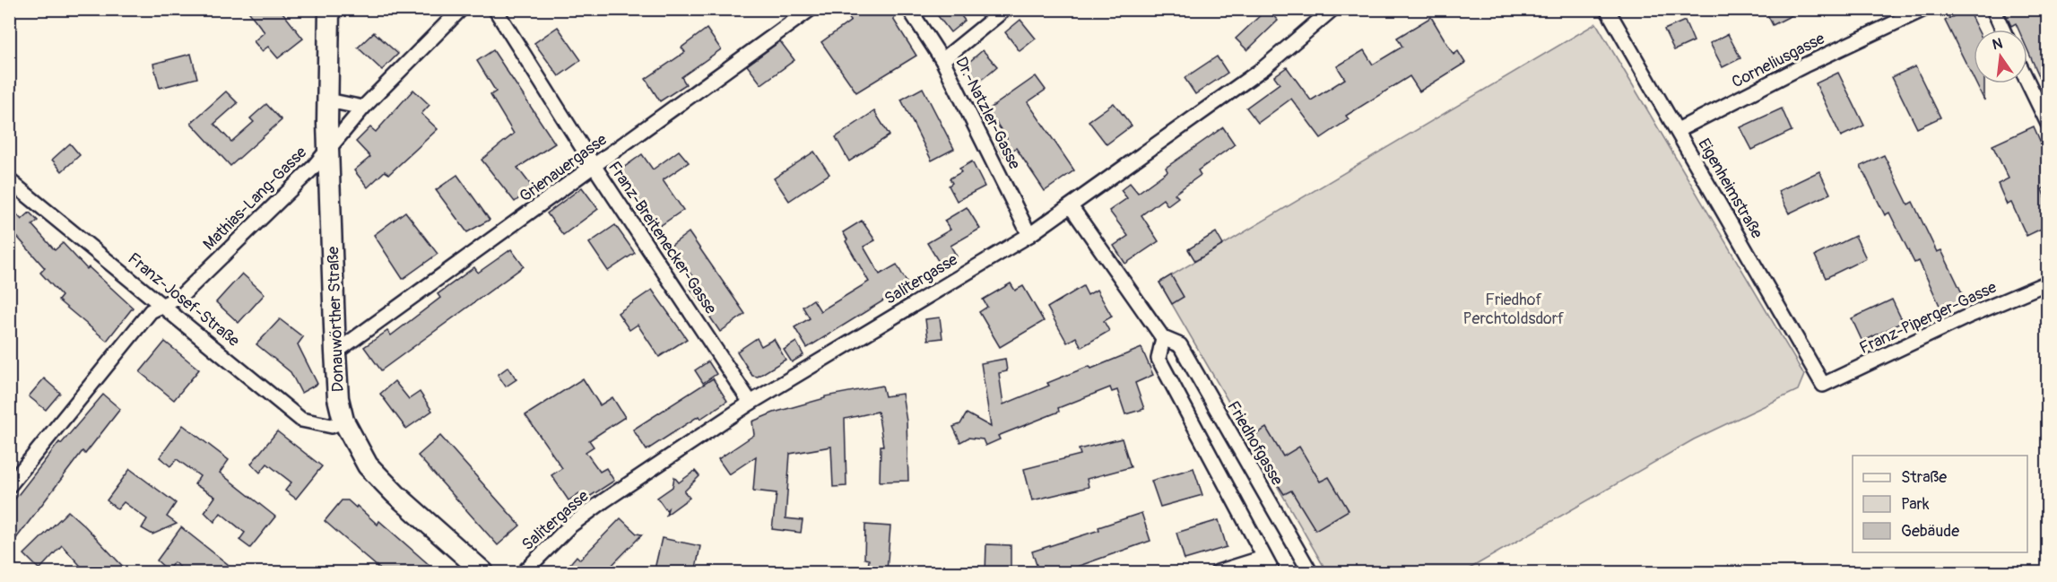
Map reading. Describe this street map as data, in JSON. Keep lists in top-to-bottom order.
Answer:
{
  "streets": {
    "main road": ["Donauwörther Straße"],
    "street": [
      "Corneliusgasse",
      "Dr.-Natzler-Gasse",
      "Grienauergasse",
      "Eigenheimstraße",
      "Mathias-Lang-Gasse",
      "Franz-Breitenecker-Gasse",
      "Salitergasse",
      "Franz-Josef-Straße",
      "Franz-Piperger-Gasse",
      "Friedhofgasse"
    ]
  },
  "crossings": [
    ["Corneliusgasse", "Eigenheimstraße"],
    ["Dr.-Natzler-Gasse", "Salitergasse"],
    ["Grienauergasse", "Franz-Breitenecker-Gasse"],
    ["Grienauergasse", "Donauwörther Straße"],
    ["Eigenheimstraße", "Franz-Piperger-Gasse"],
    ["Mathias-Lang-Gasse", "Franz-Josef-Straße"],
    ["Mathias-Lang-Gasse", "Donauwörther Straße"],
    ["Franz-Breitenecker-Gasse", "Salitergasse"],
    ["Salitergasse", "Friedhofgasse"],
    ["Franz-Josef-Straße", "Donauwörther Straße"]
  ],
  "parks": ["Friedhof Perchtoldsdorf"],
  "legend": ["Straße", "Park", "Gebäude"],
  "north": "top"
}
